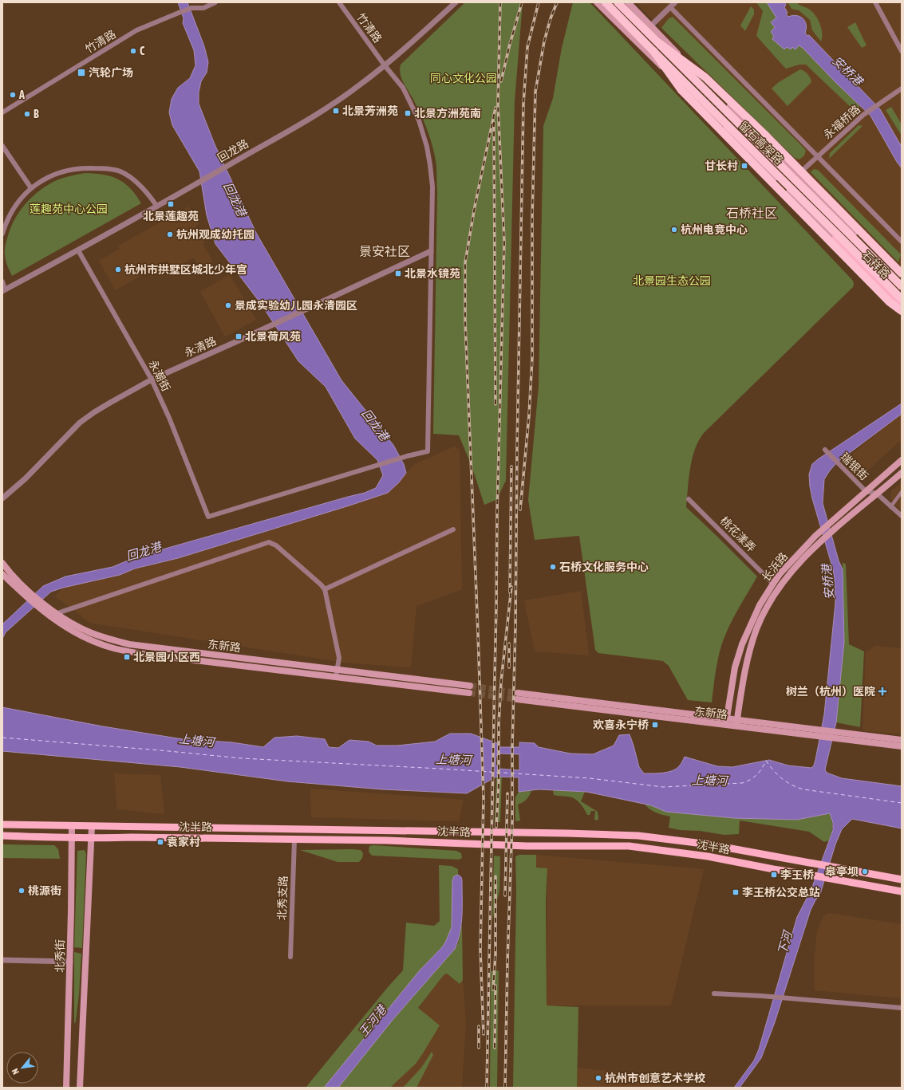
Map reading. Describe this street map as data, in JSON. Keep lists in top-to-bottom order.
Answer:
{
  "streets": {
    "highway": ["留石高架路"],
    "main road": [
      "石祥路",
      "长浜路",
      "东新路",
      "沈半路",
      "北秀街"
    ],
    "street": [
      "竹清路",
      "永福桥路",
      "回龙路",
      "永清路",
      "永潮街",
      "瑞银街",
      "桃花漾弄",
      "北秀支路"
    ]
  },
  "crossings": [
    ["竹清路", "回龙路"],
    ["竹清路", "永清路"],
    ["竹清路", "永潮街"],
    ["回龙路", "永潮街"],
    ["永清路", "永潮街"],
    ["瑞银街", "长浜路"],
    ["桃花漾弄", "长浜路"],
    ["长浜路", "东新路"],
    ["沈半路", "北秀支路"],
    ["沈半路", "北秀街"]
  ],
  "districts": ["石桥社区", "景安社区"],
  "water": [
    "安桥港",
    "回龙港",
    "上塘河",
    "下河",
    "王河港"
  ],
  "parks": ["同心文化公园", "莲趣苑中心公园", "北景园生态公园"],
  "places": {
    "other": [
      "C",
      "A",
      "B",
      "杭州电竞中心",
      "杭州观成幼托园",
      "杭州市拱墅区城北少年宫",
      "景成实验幼儿园永清园区",
      "石桥文化服务中心",
      "皋亭坝",
      "桃源街",
      "杭州市创意艺术学校"
    ],
    "transit": [
      "汽轮广场",
      "北景芳洲苑",
      "北景方洲苑南",
      "甘长村",
      "北景莲趣苑",
      "北景水镜苑",
      "北景荷风苑",
      "北景园小区西",
      "欢喜永宁桥",
      "袁家村",
      "李王桥",
      "李王桥公交总站"
    ],
    "health": ["树兰（杭州）医院"]
  },
  "north": "bottom left"
}
